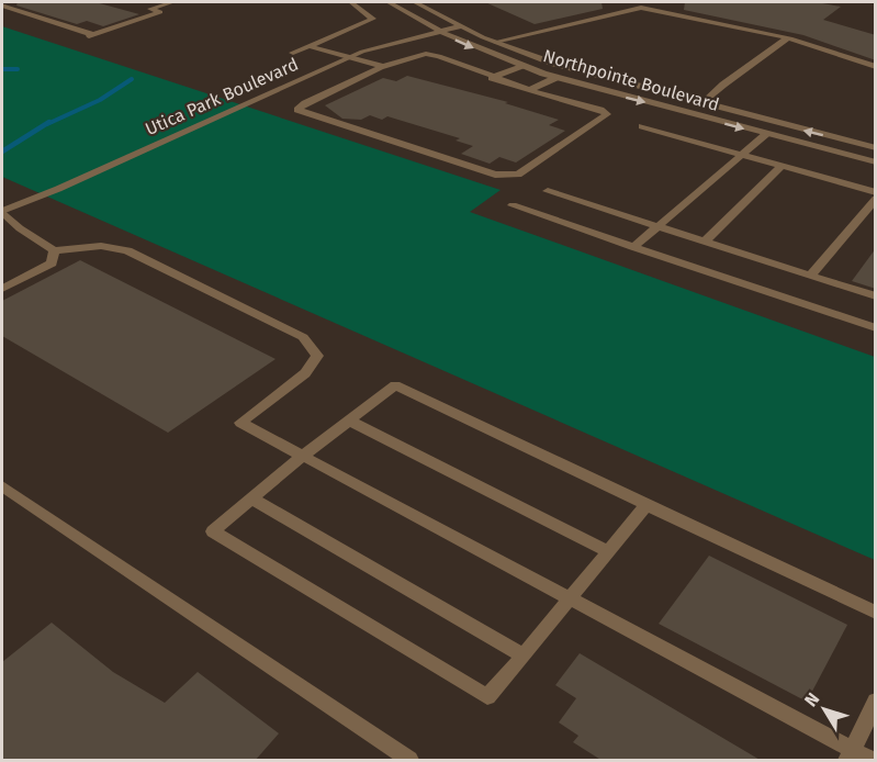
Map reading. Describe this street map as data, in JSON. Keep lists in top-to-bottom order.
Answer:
{
  "streets": {
    "street": ["Northpointe Boulevard", "Utica Park Boulevard"]
  },
  "crossings": [
    ["Northpointe Boulevard", "Utica Park Boulevard"]
  ],
  "north": "top left"
}
